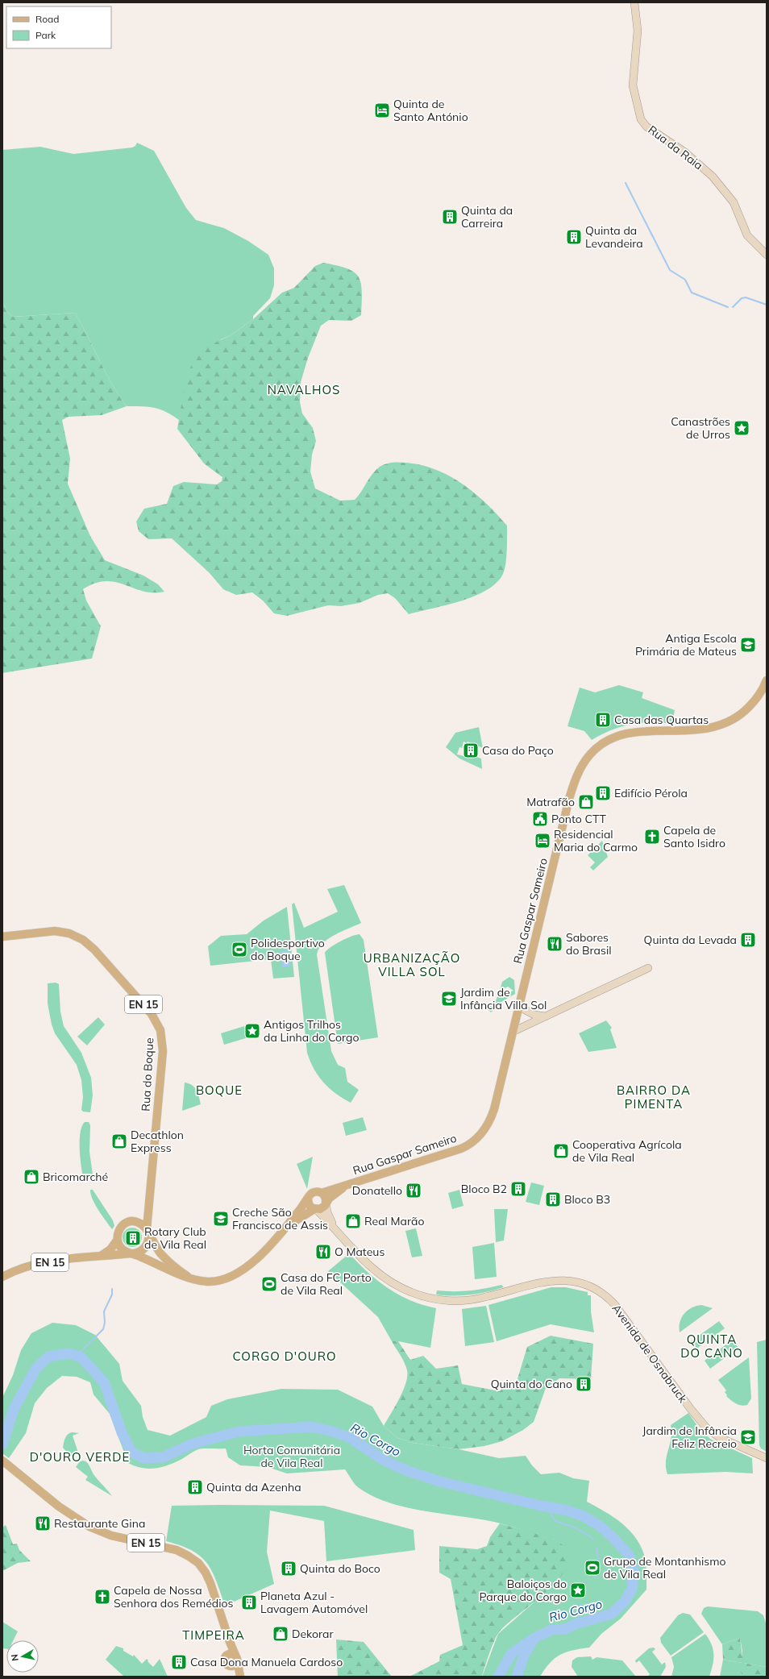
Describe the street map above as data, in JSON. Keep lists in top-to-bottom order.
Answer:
{
  "streets": {
    "main road": [
      "Rua da Raia",
      "Rua Gaspar Sameiro",
      "EN 15",
      "Rua do Boque",
      "Avenida de Osnabruck"
    ]
  },
  "crossings": [
    ["Rua Gaspar Sameiro", "Avenida de Osnabruck"],
    ["EN 15", "Rua do Boque"]
  ],
  "districts": [
    "NAVALHOS",
    "URBANIZAÇÃO VILLA SOL",
    "BOQUE",
    "BAIRRO DA PIMENTA",
    "QUINTA DO CANO",
    "CORGO D'OURO",
    "D'OURO VERDE",
    "TIMPEIRA"
  ],
  "water": ["Rio Corgo"],
  "parks": ["Horta Comunitária de Vila Real"],
  "places": {
    "hotel": ["Quinta de Santo António", "Residencial Maria do Carmo"],
    "building": [
      "Quinta da Carreira",
      "Quinta da Levandeira",
      "Casa das Quartas",
      "Casa do Paço",
      "Edifício Pérola",
      "Quinta da Levada",
      "Bloco B2",
      "Bloco B3",
      "Rotary Club de Vila Real",
      "Quinta do Cano",
      "Quinta da Azenha",
      "Quinta do Boco",
      "Planeta Azul - Lavagem Automóvel",
      "Casa Dona Manuela Cardoso"
    ],
    "place": ["Canastrões de Urros", "Antigos Trilhos da Linha do Corgo", "Baloiços do Parque do Corgo"],
    "school or university": [
      "Antiga Escola Primária de Mateus",
      "Jardim de Infância Villa Sol",
      "Creche São Francisco de Assis",
      "Jardim de Infância Feliz Recreio"
    ],
    "shop": [
      "Matrafão",
      "Decathlon Express",
      "Cooperativa Agrícola de Vila Real",
      "Bricomarché",
      "Real Marão",
      "Dekorar"
    ],
    "public building": ["Ponto CTT"],
    "church": ["Capela de Santo Isidro", "Capela de Nossa Senhora dos Remédios"],
    "restaurant": [
      "Sabores do Brasil",
      "Donatello",
      "O Mateus",
      "Restaurante Gina"
    ],
    "sports": ["Polidesportivo do Boque", "Casa do FC Porto de Vila Real", "Grupo de Montanhismo de Vila Real"]
  },
  "legend": ["Road", "Park"],
  "north": "left"
}
